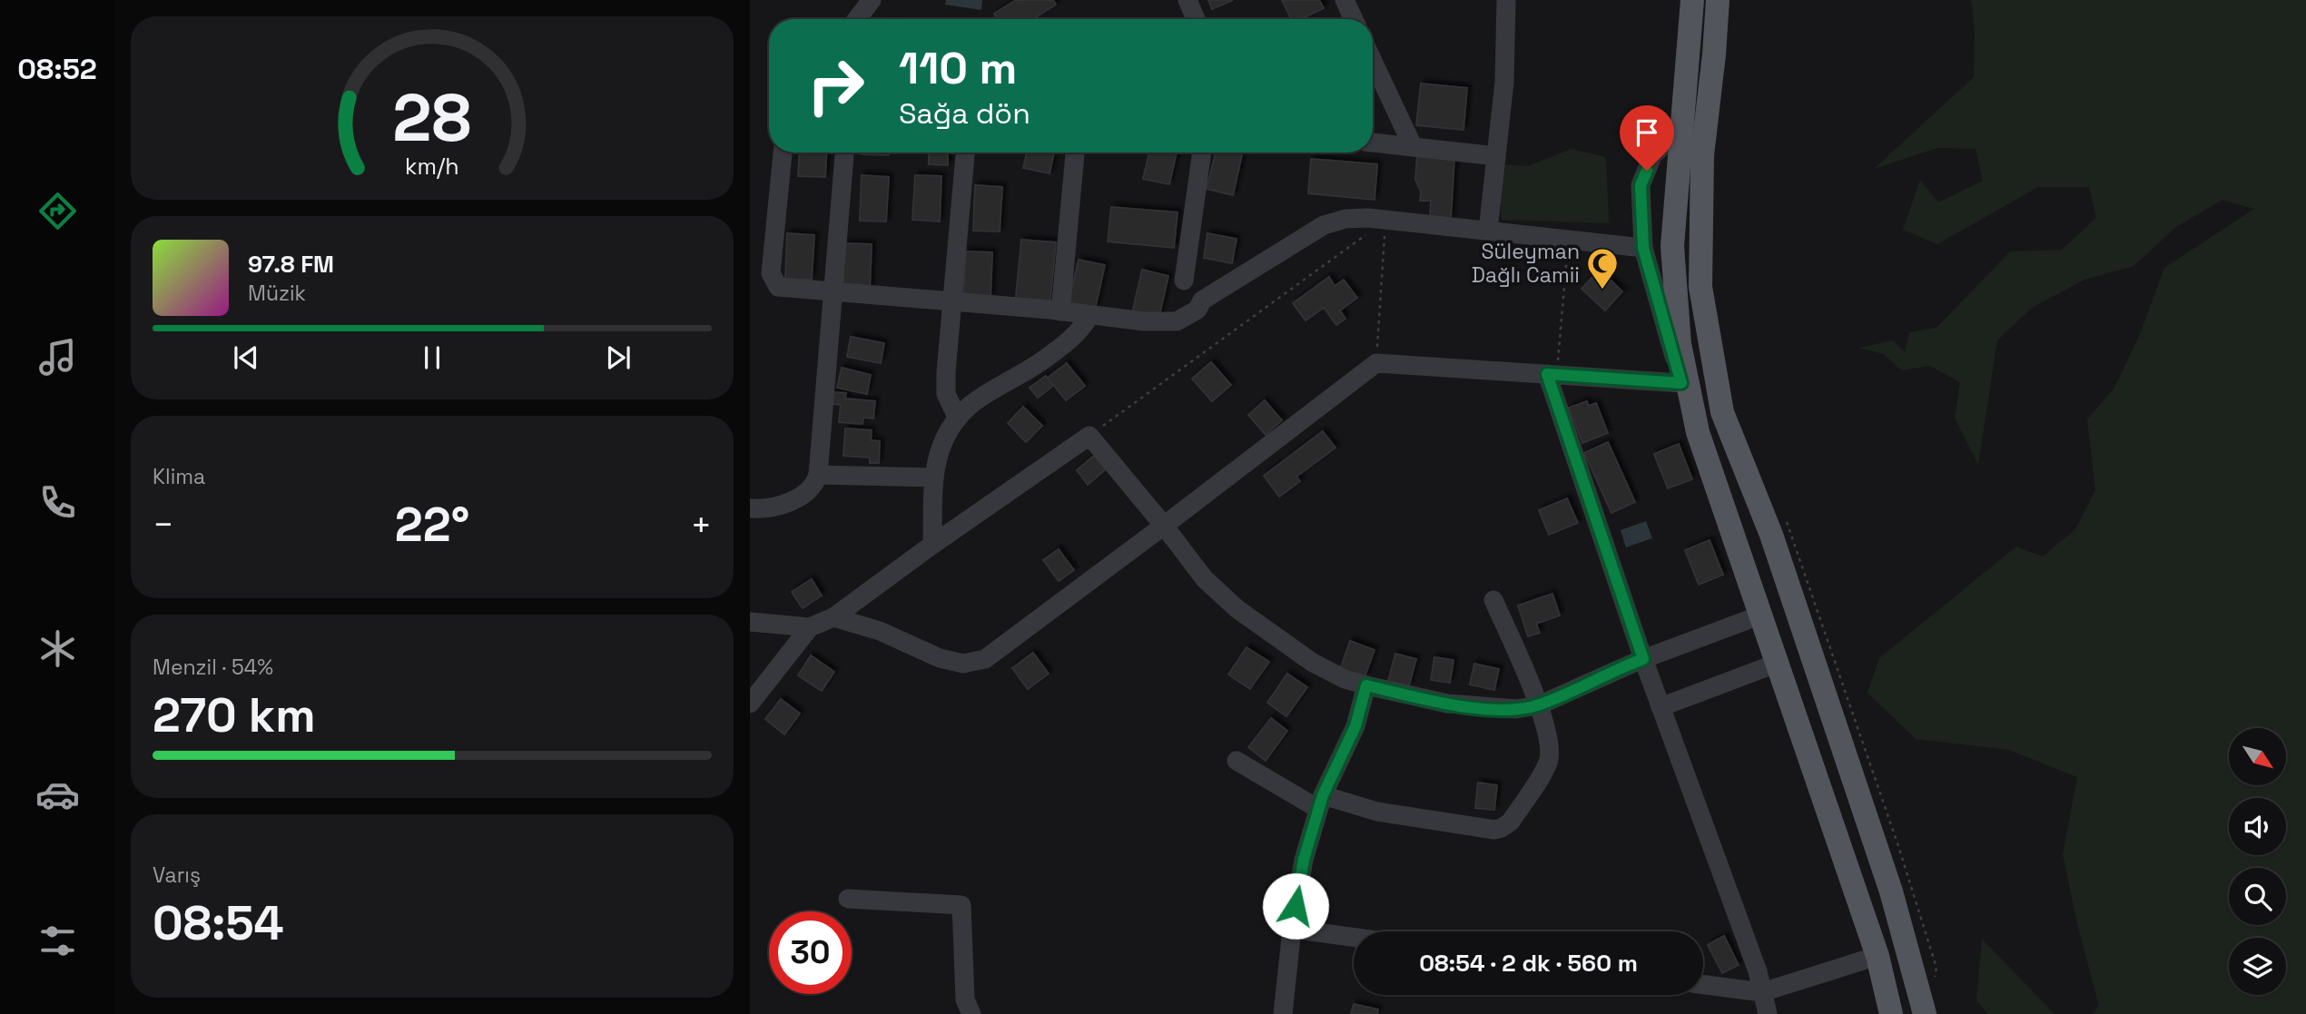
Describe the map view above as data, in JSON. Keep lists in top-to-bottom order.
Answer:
{
  "places": {
    "mosque": ["Süleyman Dağlı Camii"]
  },
  "north": "bottom right",
  "page": {
    "tabs": "08:52",
    "turn": ["110 m", "Sağa dön"],
    "song": ["97.8 FM", "Müzik"],
    "tile": [
      "Klima",
      ["Menzil · 54%", "270 km"],
      ["Varış", "08:54"]
    ],
    "heat": ["−", "22°", "+"],
    "limit": "30",
    "trip": "08:54 · 2 dk · 560 m",
    "gauge": ["28", "km/h"]
  }
}
